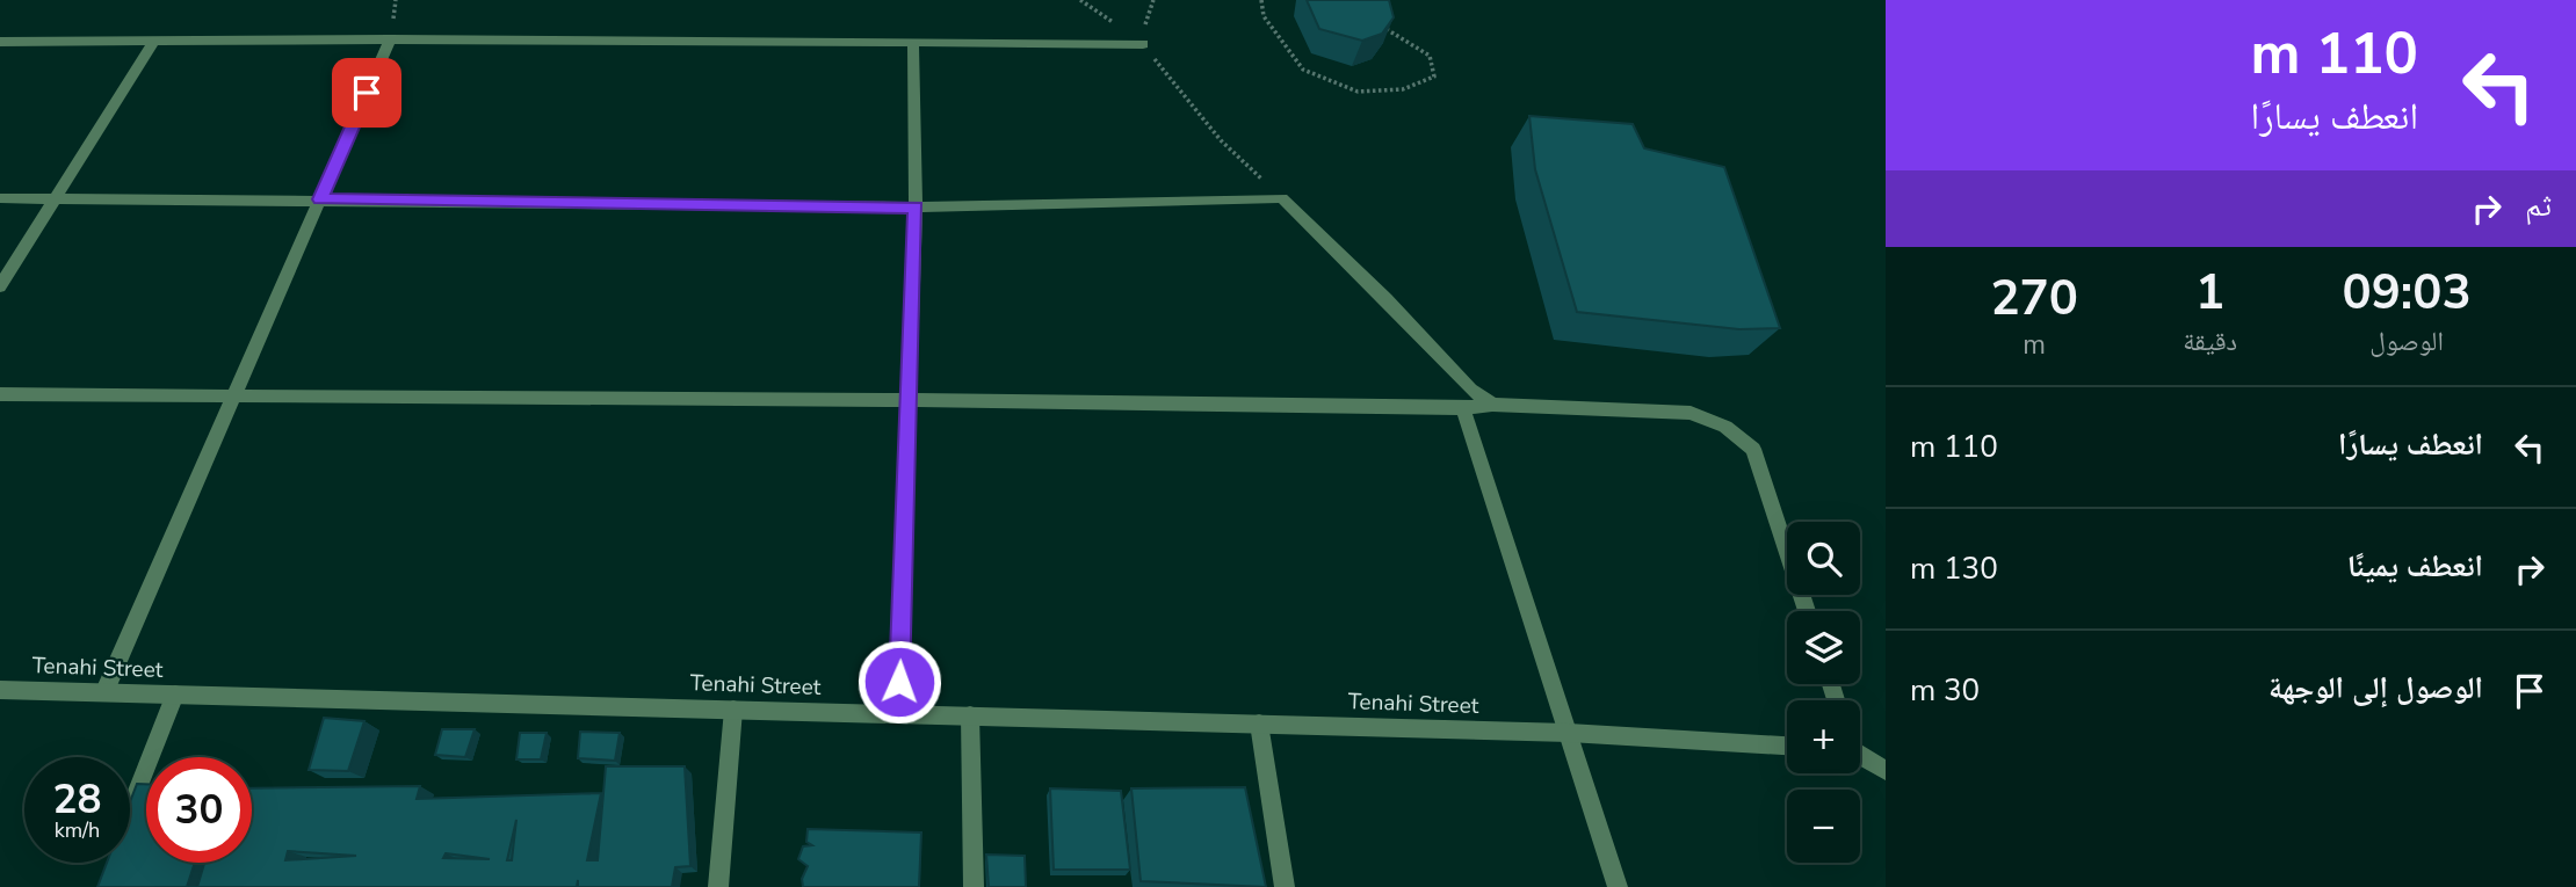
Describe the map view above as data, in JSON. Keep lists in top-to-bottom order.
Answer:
{
  "streets": {
    "street": ["Tenahi Street"]
  },
  "page": {
    "turn": ["110 m", "انعطف يسارًا"],
    "then": "ثم",
    "eta": [
      "09:03",
      "الوصول",
      "1",
      "دقيقة",
      "270",
      "m"
    ],
    "list": [
      {
        "name": "انعطف يسارًا",
        "value": "110 m"
      },
      {
        "name": "انعطف يمينًا",
        "value": "130 m"
      },
      {
        "name": "الوصول إلى الوجهة",
        "value": "30 m"
      }
    ],
    "map_buttons": ["+", "−"],
    "speed": "28 km/h",
    "limit": "30"
  }
}
